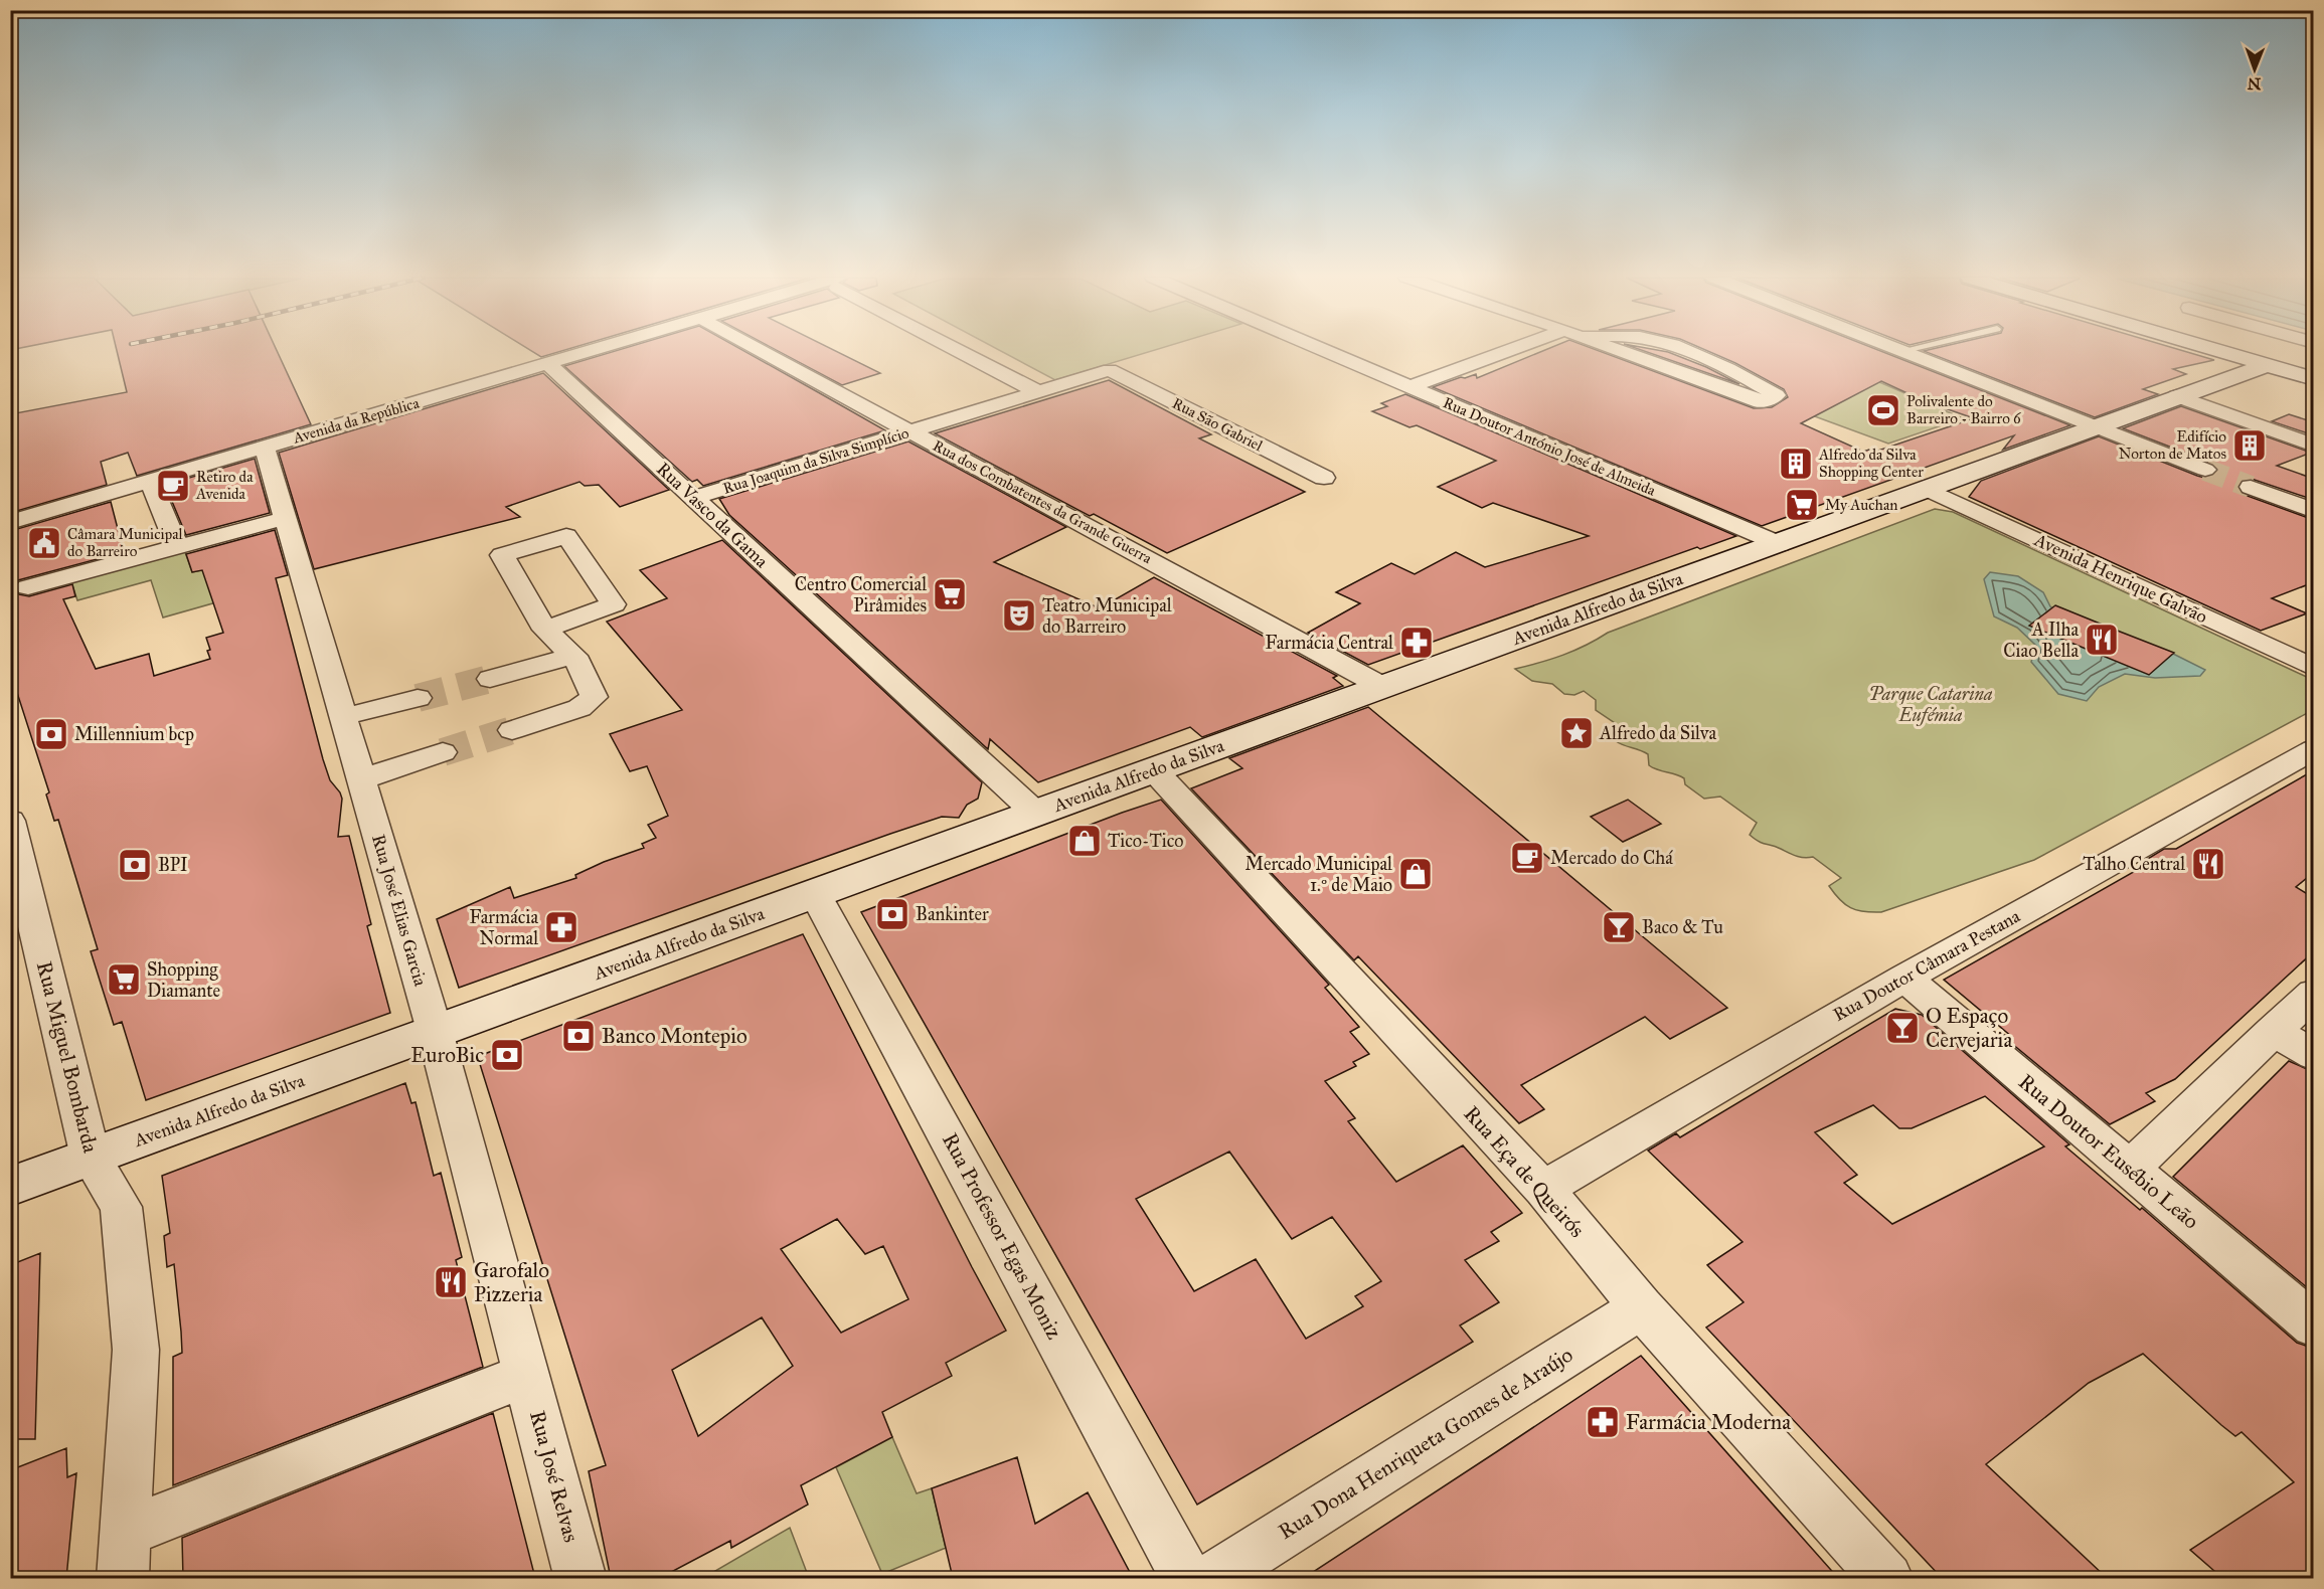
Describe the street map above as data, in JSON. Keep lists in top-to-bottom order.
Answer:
{
  "streets": {
    "street": [
      "Avenida da República",
      "Rua São Gabriel",
      "Rua Doutor António José de Almeida",
      "Rua Joaquim da Silva Simplício",
      "Rua dos Combatentes da Grande Guerra",
      "Rua Vasco da Gama",
      "Avenida Henrique Galvão",
      "Avenida Alfredo da Silva",
      "Rua José Elias Garcia",
      "Rua Doutor Câmara Pestana",
      "Rua Miguel Bombarda",
      "Rua Doutor Eusébio Leão",
      "Rua Eça de Queirós",
      "Rua Professor Egas Moniz",
      "Rua Dona Henriqueta Gomes de Araújo",
      "Rua José Relvas"
    ]
  },
  "crossings": [
    ["Avenida da República", "Rua Vasco da Gama"],
    ["Avenida da República", "Rua José Elias Garcia"],
    ["Rua São Gabriel", "Rua Joaquim da Silva Simplício"],
    ["Rua Doutor António José de Almeida", "Avenida Alfredo da Silva"],
    ["Rua Joaquim da Silva Simplício", "Rua dos Combatentes da Grande Guerra"],
    ["Rua Joaquim da Silva Simplício", "Rua Vasco da Gama"],
    ["Rua dos Combatentes da Grande Guerra", "Avenida Alfredo da Silva"],
    ["Rua Vasco da Gama", "Avenida Alfredo da Silva"],
    ["Avenida Henrique Galvão", "Avenida Alfredo da Silva"],
    ["Avenida Alfredo da Silva", "Rua José Elias Garcia"],
    ["Avenida Alfredo da Silva", "Rua Miguel Bombarda"],
    ["Avenida Alfredo da Silva", "Rua Eça de Queirós"],
    ["Avenida Alfredo da Silva", "Rua Professor Egas Moniz"],
    ["Rua José Elias Garcia", "Rua José Relvas"],
    ["Rua Doutor Câmara Pestana", "Rua Doutor Eusébio Leão"],
    ["Rua Doutor Câmara Pestana", "Rua Eça de Queirós"],
    ["Rua Eça de Queirós", "Rua Dona Henriqueta Gomes de Araújo"]
  ],
  "parks": ["Parque Catarina Eufémia"],
  "places": {
    "sports": ["Polivalente do Barreiro - Bairro 6"],
    "building": ["Edifício Norton de Matos", "Alfredo da Silva Shopping Center"],
    "cafe": ["Retiro da Avenida", "Mercado do Chá"],
    "supermarket": ["My Auchan", "Centro Comercial Pirâmides", "Shopping Diamante"],
    "public building": ["Câmara Municipal do Barreiro"],
    "theatre": ["Teatro Municipal do Barreiro"],
    "restaurant": ["A Ilha Ciao Bella", "Talho Central", "Garofalo Pizzeria"],
    "pharmacy": ["Farmácia Central", "Farmácia Normal", "Farmácia Moderna"],
    "place": ["Alfredo da Silva"],
    "bank": [
      "Millennium bcp",
      "BPI",
      "Bankinter",
      "Banco Montepio",
      "EuroBic"
    ],
    "shop": ["Tico-Tico", "Mercado Municipal 1.º de Maio"],
    "bar": ["Baco & Tu", "O Espaço Cervejaria"]
  },
  "north": "bottom"
}
